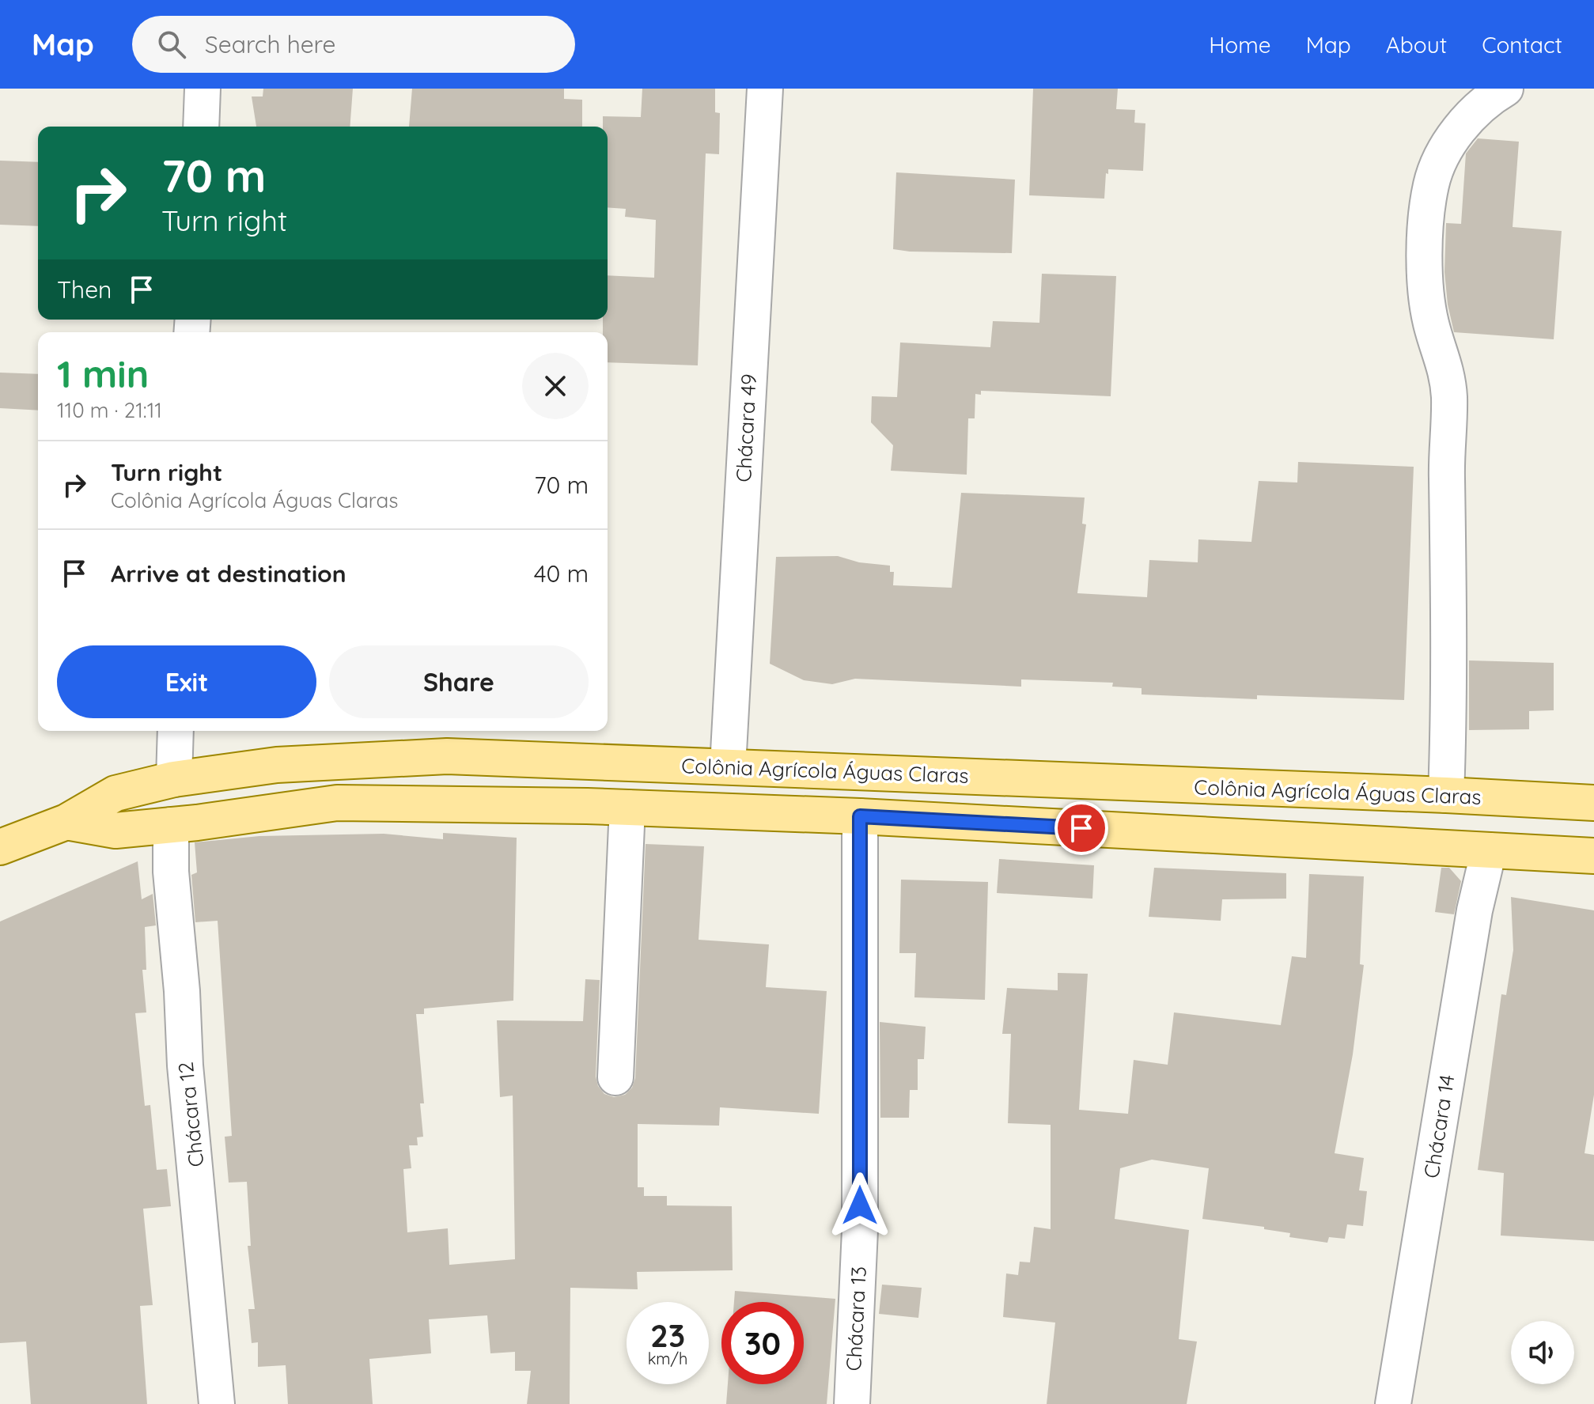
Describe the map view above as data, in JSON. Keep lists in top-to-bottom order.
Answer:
{
  "streets": {
    "main road": ["Colônia Agrícola Águas Claras"],
    "street": [
      "Chácara 49",
      "Chácara 12",
      "Chácara 14",
      "Chácara 13"
    ]
  },
  "crossings": [
    ["Chácara 49", "Colônia Agrícola Águas Claras"]
  ],
  "page": {
    "header": "Map",
    "search": "Search here",
    "nav": [
      "Home",
      "Map",
      "About",
      "Contact"
    ],
    "turn": ["70 m", "Turn right"],
    "then": "Then",
    "heading": ["1 min", "110 m · 21:11"],
    "list": [
      {
        "name": "Turn right",
        "note": "Colônia Agrícola Águas Claras",
        "value": "70 m"
      },
      {
        "name": "Arrive at destination",
        "value": "40 m"
      }
    ],
    "buttons": ["Exit", "Share"],
    "speed": "23 km/h",
    "limit": "30"
  }
}
